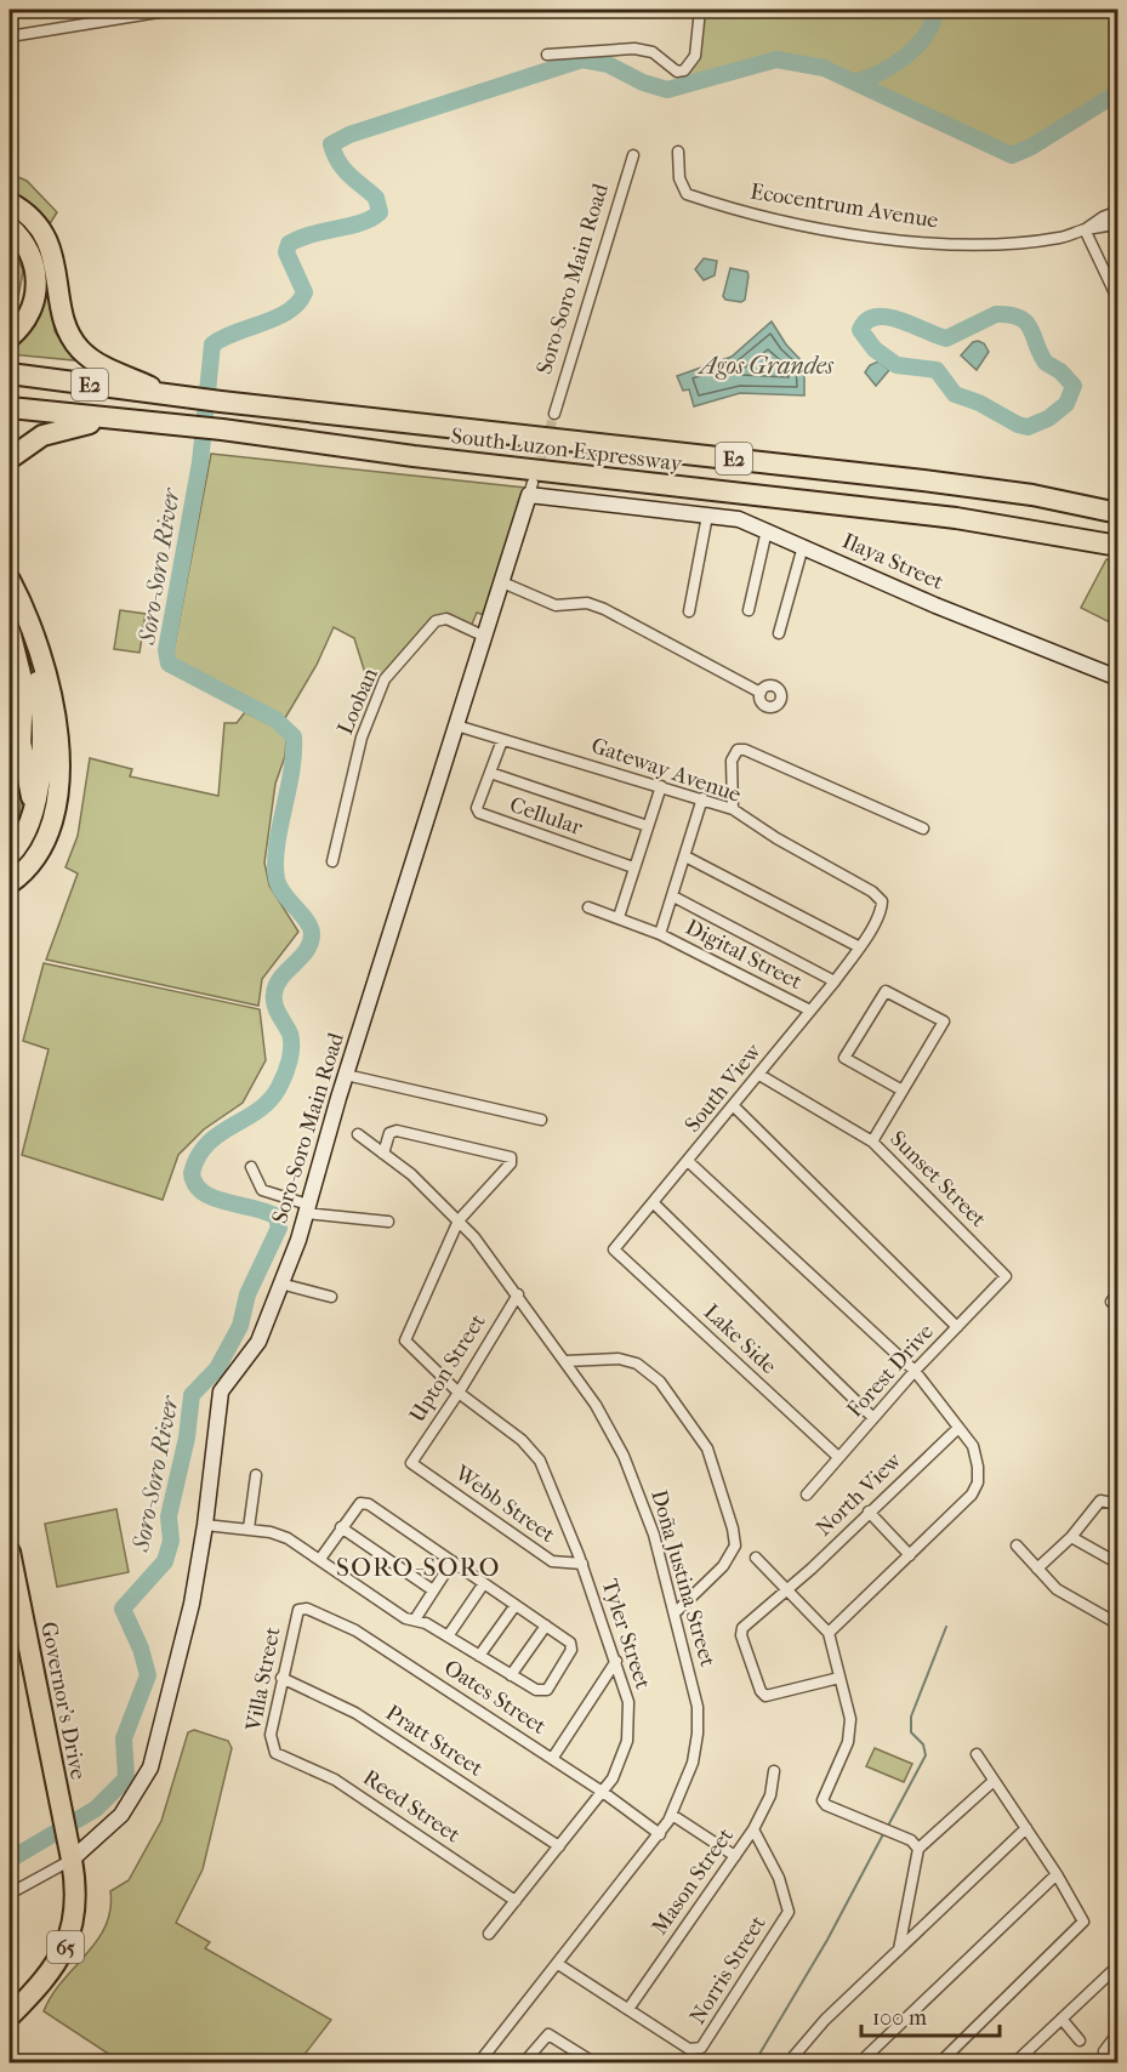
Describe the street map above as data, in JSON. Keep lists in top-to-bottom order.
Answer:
{
  "streets": {
    "highway": [
      "E2",
      "South Luzon Expressway",
      "Governor's Drive",
      "65"
    ],
    "street": [
      "Ecocentrum Avenue",
      "Soro-Soro Main Road",
      "Ilaya Street",
      "Looban",
      "Gateway Avenue",
      "Cellular",
      "Digital Street",
      "South View",
      "Sunset Street",
      "Lake Side",
      "Upton Street",
      "Forest Drive",
      "North View",
      "Webb Street",
      "Doña Justina Street",
      "Tyler Street",
      "Villa Street",
      "Oates Street",
      "Pratt Street",
      "Reed Street",
      "Mason Street",
      "Norris Street"
    ]
  },
  "crossings": [
    ["Soro-Soro Main Road", "Ilaya Street"],
    ["Soro-Soro Main Road", "Looban"],
    ["Soro-Soro Main Road", "Gateway Avenue"],
    ["Soro-Soro Main Road", "Governor's Drive"],
    ["Soro-Soro Main Road", "65"],
    ["Gateway Avenue", "Cellular"],
    ["Gateway Avenue", "South View"],
    ["Digital Street", "South View"],
    ["South View", "Sunset Street"],
    ["South View", "Lake Side"],
    ["Sunset Street", "Forest Drive"],
    ["Lake Side", "Forest Drive"],
    ["Upton Street", "Webb Street"],
    ["Upton Street", "Doña Justina Street"],
    ["Upton Street", "Tyler Street"],
    ["Webb Street", "Tyler Street"],
    ["Doña Justina Street", "Tyler Street"],
    ["Doña Justina Street", "Oates Street"],
    ["Tyler Street", "Oates Street"],
    ["Tyler Street", "Pratt Street"],
    ["Tyler Street", "Reed Street"],
    ["Villa Street", "Oates Street"],
    ["Villa Street", "Pratt Street"],
    ["Villa Street", "Reed Street"],
    ["Governor's Drive", "65"],
    ["Mason Street", "Norris Street"]
  ],
  "districts": ["SORO-SORO"],
  "water": ["Agos Grandes", "Soro-Soro River"],
  "scale_bar": "100 m"
}
